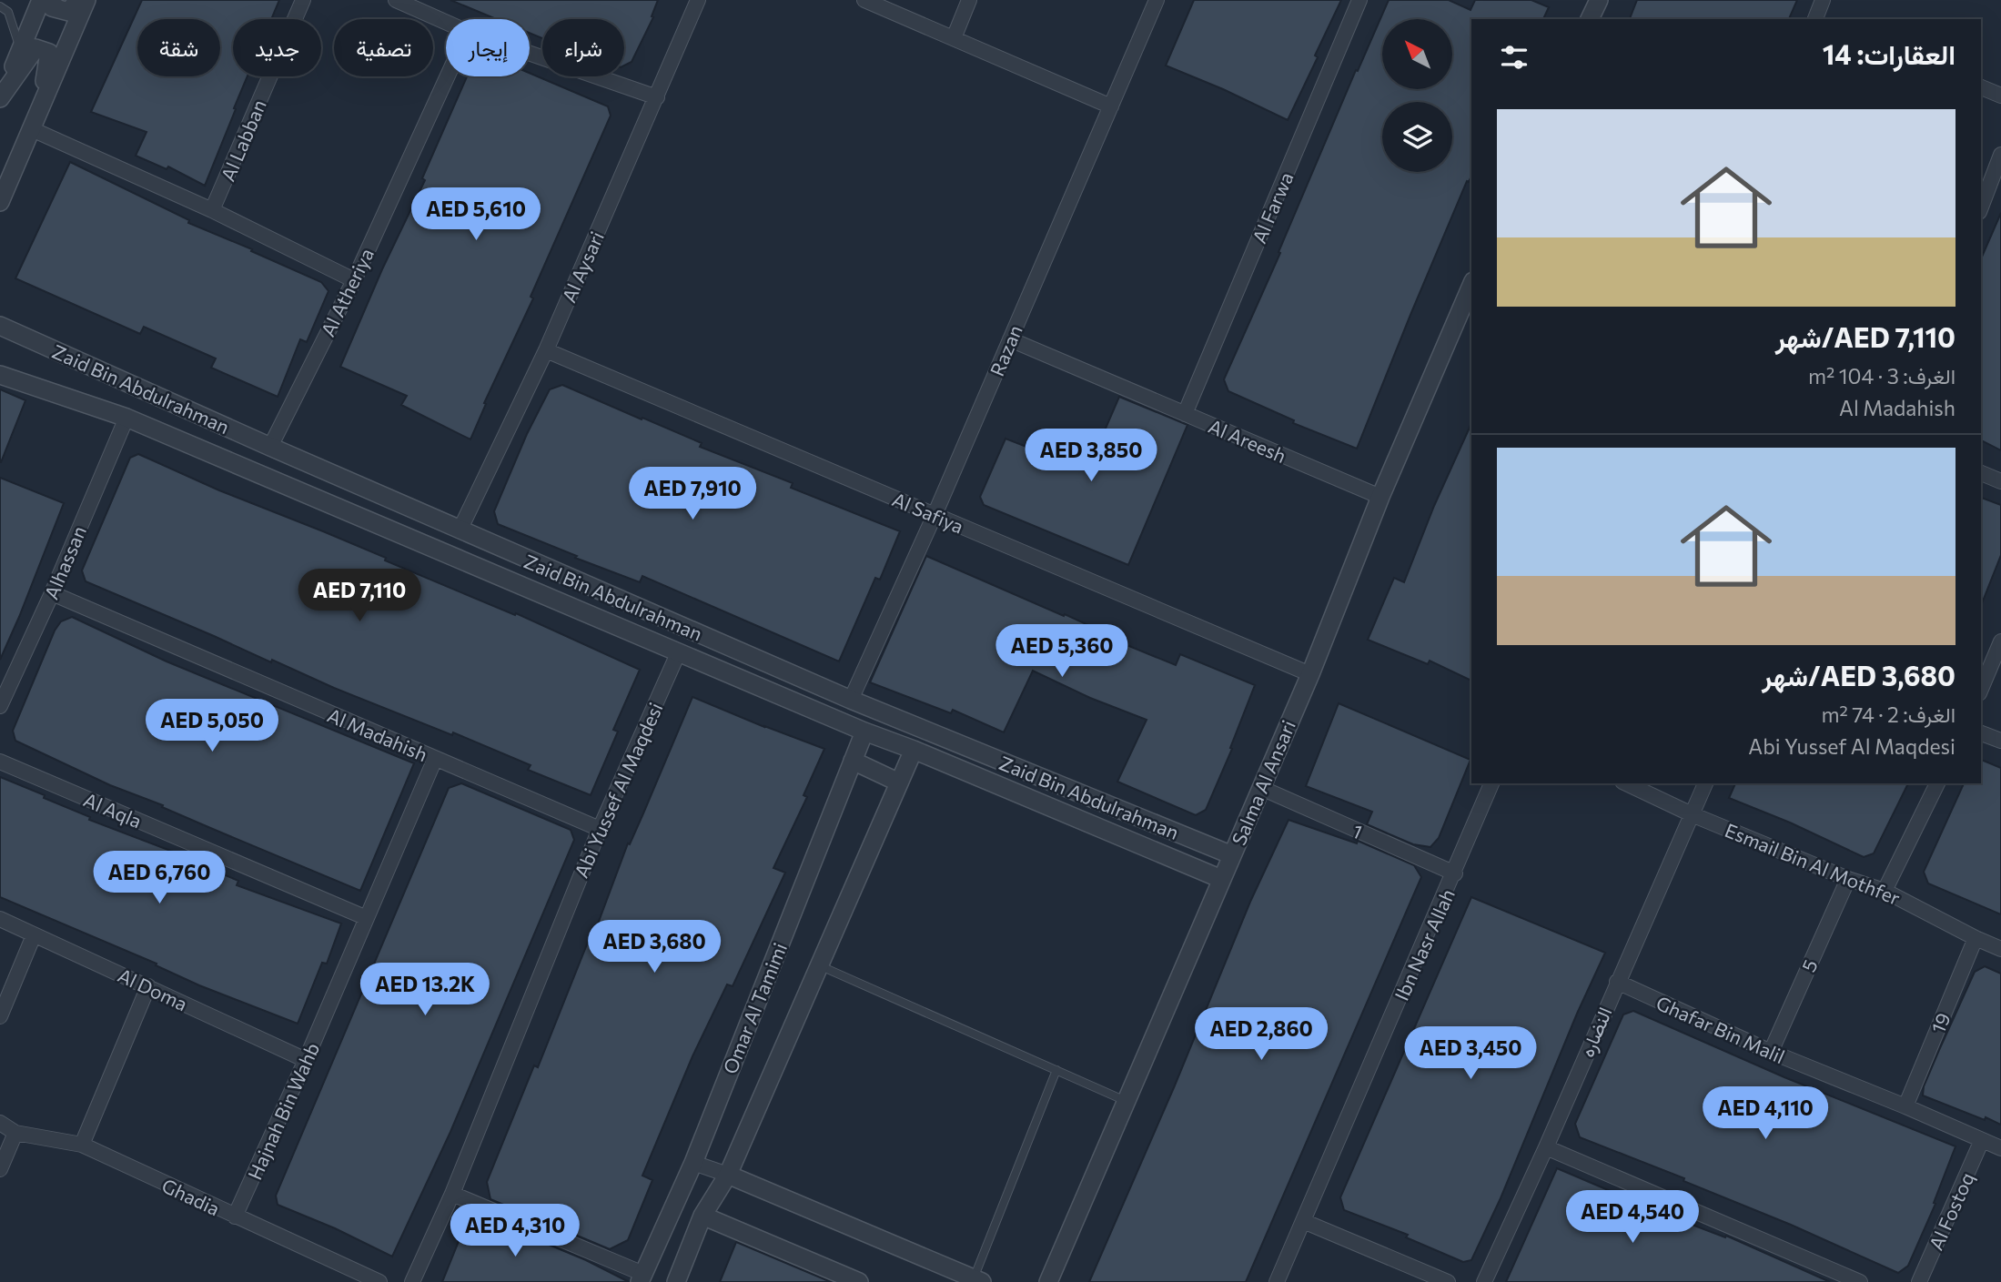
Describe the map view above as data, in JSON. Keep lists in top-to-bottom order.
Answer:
{
  "streets": {
    "street": [
      "Al Labban",
      "Al Farwa",
      "Al Aysari",
      "Al Atheriya",
      "Razan",
      "Zaid Bin Abdulrahman",
      "Al Areesh",
      "Al Safiya",
      "Alhassan",
      "Al Madahish",
      "Salma Al Ansari",
      "Abi Yussef Al Maqdesi",
      "Al Aqla",
      "1",
      "Esmail Bin Al Mothfer",
      "Ibn Nasr Allah",
      "5",
      "Al Doma",
      "Omar Al Tamimi",
      "19",
      "Ghafar Bin Malil",
      "النضاره",
      "Hajnah Bin Wahb",
      "Ghadia",
      "Al Fostoq"
    ]
  },
  "crossings": [
    ["Al Farwa", "Al Areesh"],
    ["Al Aysari", "Zaid Bin Abdulrahman"],
    ["Al Aysari", "Al Safiya"],
    ["Al Atheriya", "Zaid Bin Abdulrahman"],
    ["Razan", "Zaid Bin Abdulrahman"],
    ["Razan", "Al Areesh"],
    ["Razan", "Al Safiya"],
    ["Zaid Bin Abdulrahman", "Alhassan"],
    ["Zaid Bin Abdulrahman", "Salma Al Ansari"],
    ["Zaid Bin Abdulrahman", "Abi Yussef Al Maqdesi"],
    ["Zaid Bin Abdulrahman", "Omar Al Tamimi"],
    ["Al Areesh", "Salma Al Ansari"],
    ["Al Safiya", "Salma Al Ansari"],
    ["Alhassan", "Al Madahish"],
    ["Al Madahish", "Abi Yussef Al Maqdesi"],
    ["Al Madahish", "Hajnah Bin Wahb"],
    ["Salma Al Ansari", "1"],
    ["Al Aqla", "Hajnah Bin Wahb"],
    ["1", "Ibn Nasr Allah"],
    ["Esmail Bin Al Mothfer", "5"],
    ["Esmail Bin Al Mothfer", "19"],
    ["Esmail Bin Al Mothfer", "النضاره"],
    ["5", "Ghafar Bin Malil"],
    ["Al Doma", "Hajnah Bin Wahb"],
    ["19", "Ghafar Bin Malil"],
    ["Ghafar Bin Malil", "النضاره"],
    ["Ghafar Bin Malil", "Al Fostoq"],
    ["Hajnah Bin Wahb", "Ghadia"]
  ],
  "north": "top left",
  "page": {
    "chip": [
      "شراء",
      "إيجار",
      "تصفية",
      "جديد",
      "شقة"
    ],
    "heading": "العقارات: 14",
    "list": [
      {
        "name": "AED 7,110/شهر",
        "note": "الغرف: 3 · 104 m² · Al Madahish"
      },
      {
        "name": "AED 3,680/شهر",
        "note": "الغرف: 2 · 74 m² · Abi Yussef Al Maqdesi"
      }
    ],
    "price": [
      "AED 5,610",
      "AED 3,850",
      "AED 7,910",
      "AED 7,110",
      "AED 5,360",
      "AED 5,050",
      "AED 6,760",
      "AED 3,680",
      "AED 13.2K",
      "AED 2,860",
      "AED 3,450",
      "AED 4,110",
      "AED 4,540",
      "AED 4,310"
    ]
  }
}
